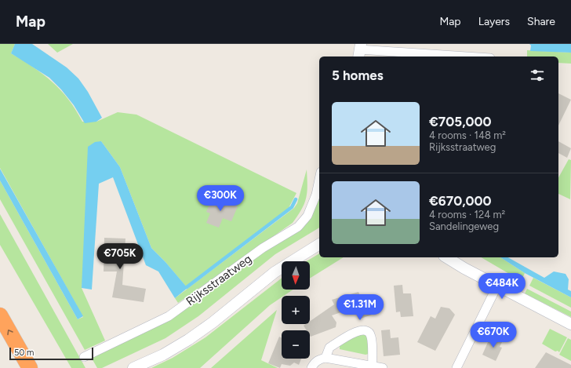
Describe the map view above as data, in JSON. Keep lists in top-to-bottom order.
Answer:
{
  "streets": {
    "street": ["Rijksstraatweg"]
  },
  "scale_bar": "50 m",
  "north": "bottom",
  "page": {
    "header": "Map",
    "nav": ["Map", "Layers", "Share"],
    "heading": "5 homes",
    "list": [
      {
        "name": "€705,000",
        "note": "4 rooms · 148 m² · Rijksstraatweg"
      },
      {
        "name": "€670,000",
        "note": "4 rooms · 124 m² · Sandelingeweg"
      }
    ],
    "price": [
      "€300K",
      "€705K",
      "€484K",
      "€1.31M",
      "€670K"
    ],
    "map_buttons": ["+", "−"],
    "scale": "50 m"
  }
}
